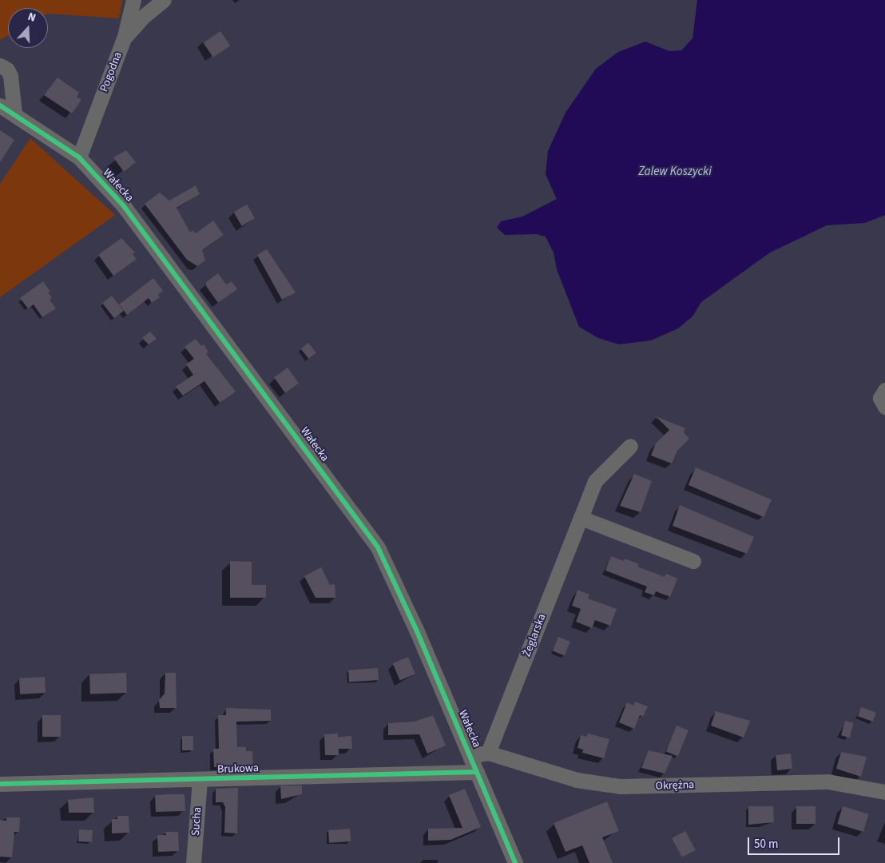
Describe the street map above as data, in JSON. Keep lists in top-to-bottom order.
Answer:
{
  "streets": {
    "street": [
      "Pogodna",
      "Wałecka",
      "Żeglarska",
      "Brukowa",
      "Okrężna",
      "Sucha"
    ]
  },
  "crossings": [
    ["Pogodna", "Wałecka"],
    ["Wałecka", "Brukowa"],
    ["Wałecka", "Okrężna"],
    ["Żeglarska", "Okrężna"],
    ["Brukowa", "Sucha"]
  ],
  "water": ["Zalew Koszycki"],
  "scale_bar": "50 m",
  "north": "top"
}
